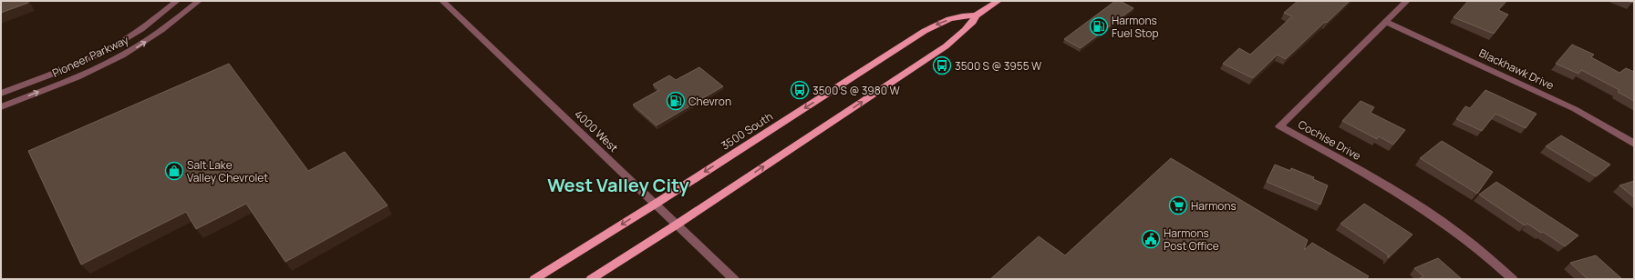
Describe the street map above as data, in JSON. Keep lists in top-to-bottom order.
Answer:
{
  "streets": {
    "main road": ["3500 South"],
    "street": [
      "Pioneer Parkway",
      "Blackhawk Drive",
      "4000 West",
      "Cochise Drive"
    ]
  },
  "crossings": [
    ["Blackhawk Drive", "Cochise Drive"],
    ["4000 West", "3500 South"]
  ],
  "districts": ["West Valley City"],
  "places": {
    "fuel station": ["Harmons Fuel Stop", "Chevron"],
    "bus stop": ["3500 S @ 3955 W", "3500 S @ 3980 W"],
    "shop": ["Salt Lake Valley Chevrolet"],
    "supermarket": ["Harmons"],
    "public building": ["Harmons Post Office"]
  }
}
